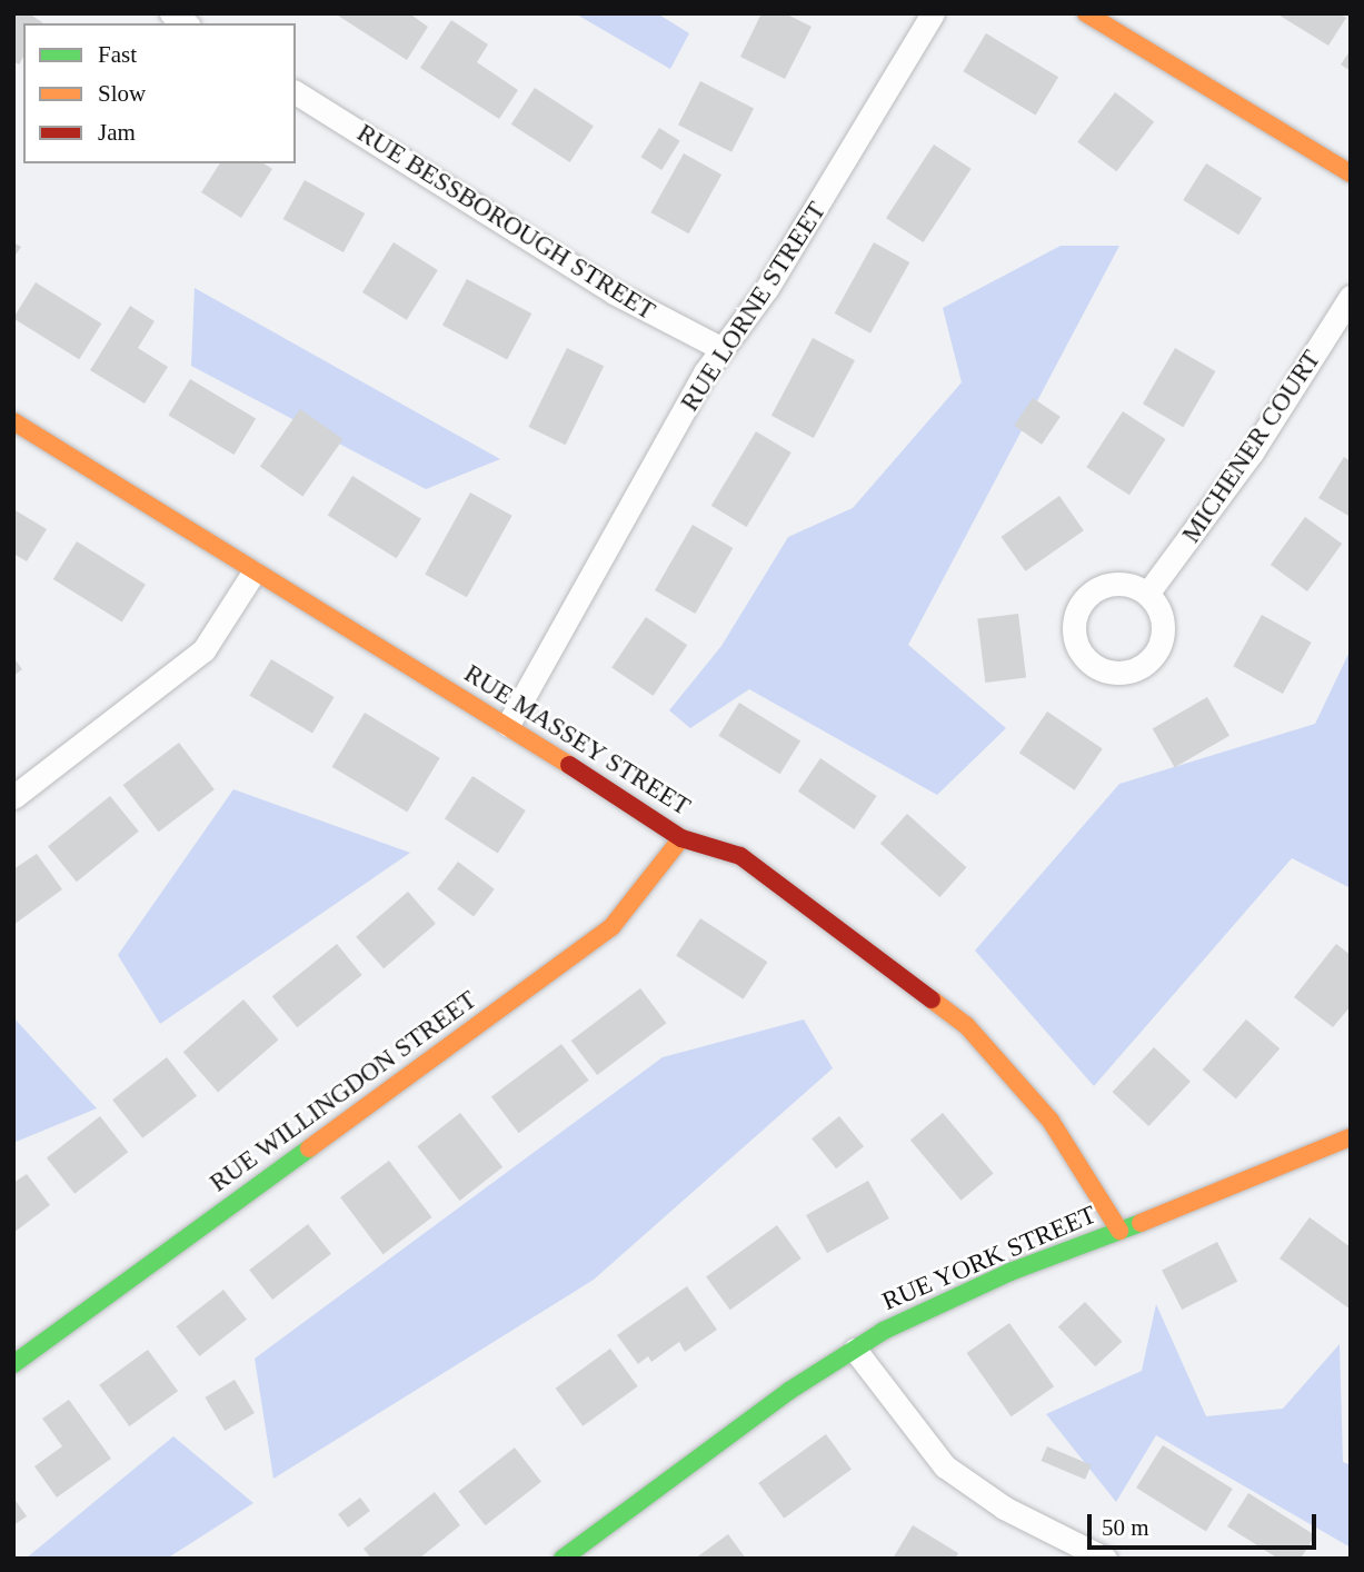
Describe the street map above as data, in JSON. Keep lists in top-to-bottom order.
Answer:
{
  "streets": {
    "street": [
      "RUE BESSBOROUGH STREET",
      "RUE LORNE STREET",
      "MICHENER COURT",
      "RUE MASSEY STREET",
      "RUE WILLINGDON STREET",
      "RUE YORK STREET"
    ]
  },
  "crossings": [
    ["RUE BESSBOROUGH STREET", "RUE LORNE STREET"],
    ["RUE LORNE STREET", "RUE MASSEY STREET"],
    ["RUE MASSEY STREET", "RUE WILLINGDON STREET"],
    ["RUE MASSEY STREET", "RUE YORK STREET"]
  ],
  "legend": ["Fast", "Slow", "Jam"],
  "scale_bar": "50 m"
}
